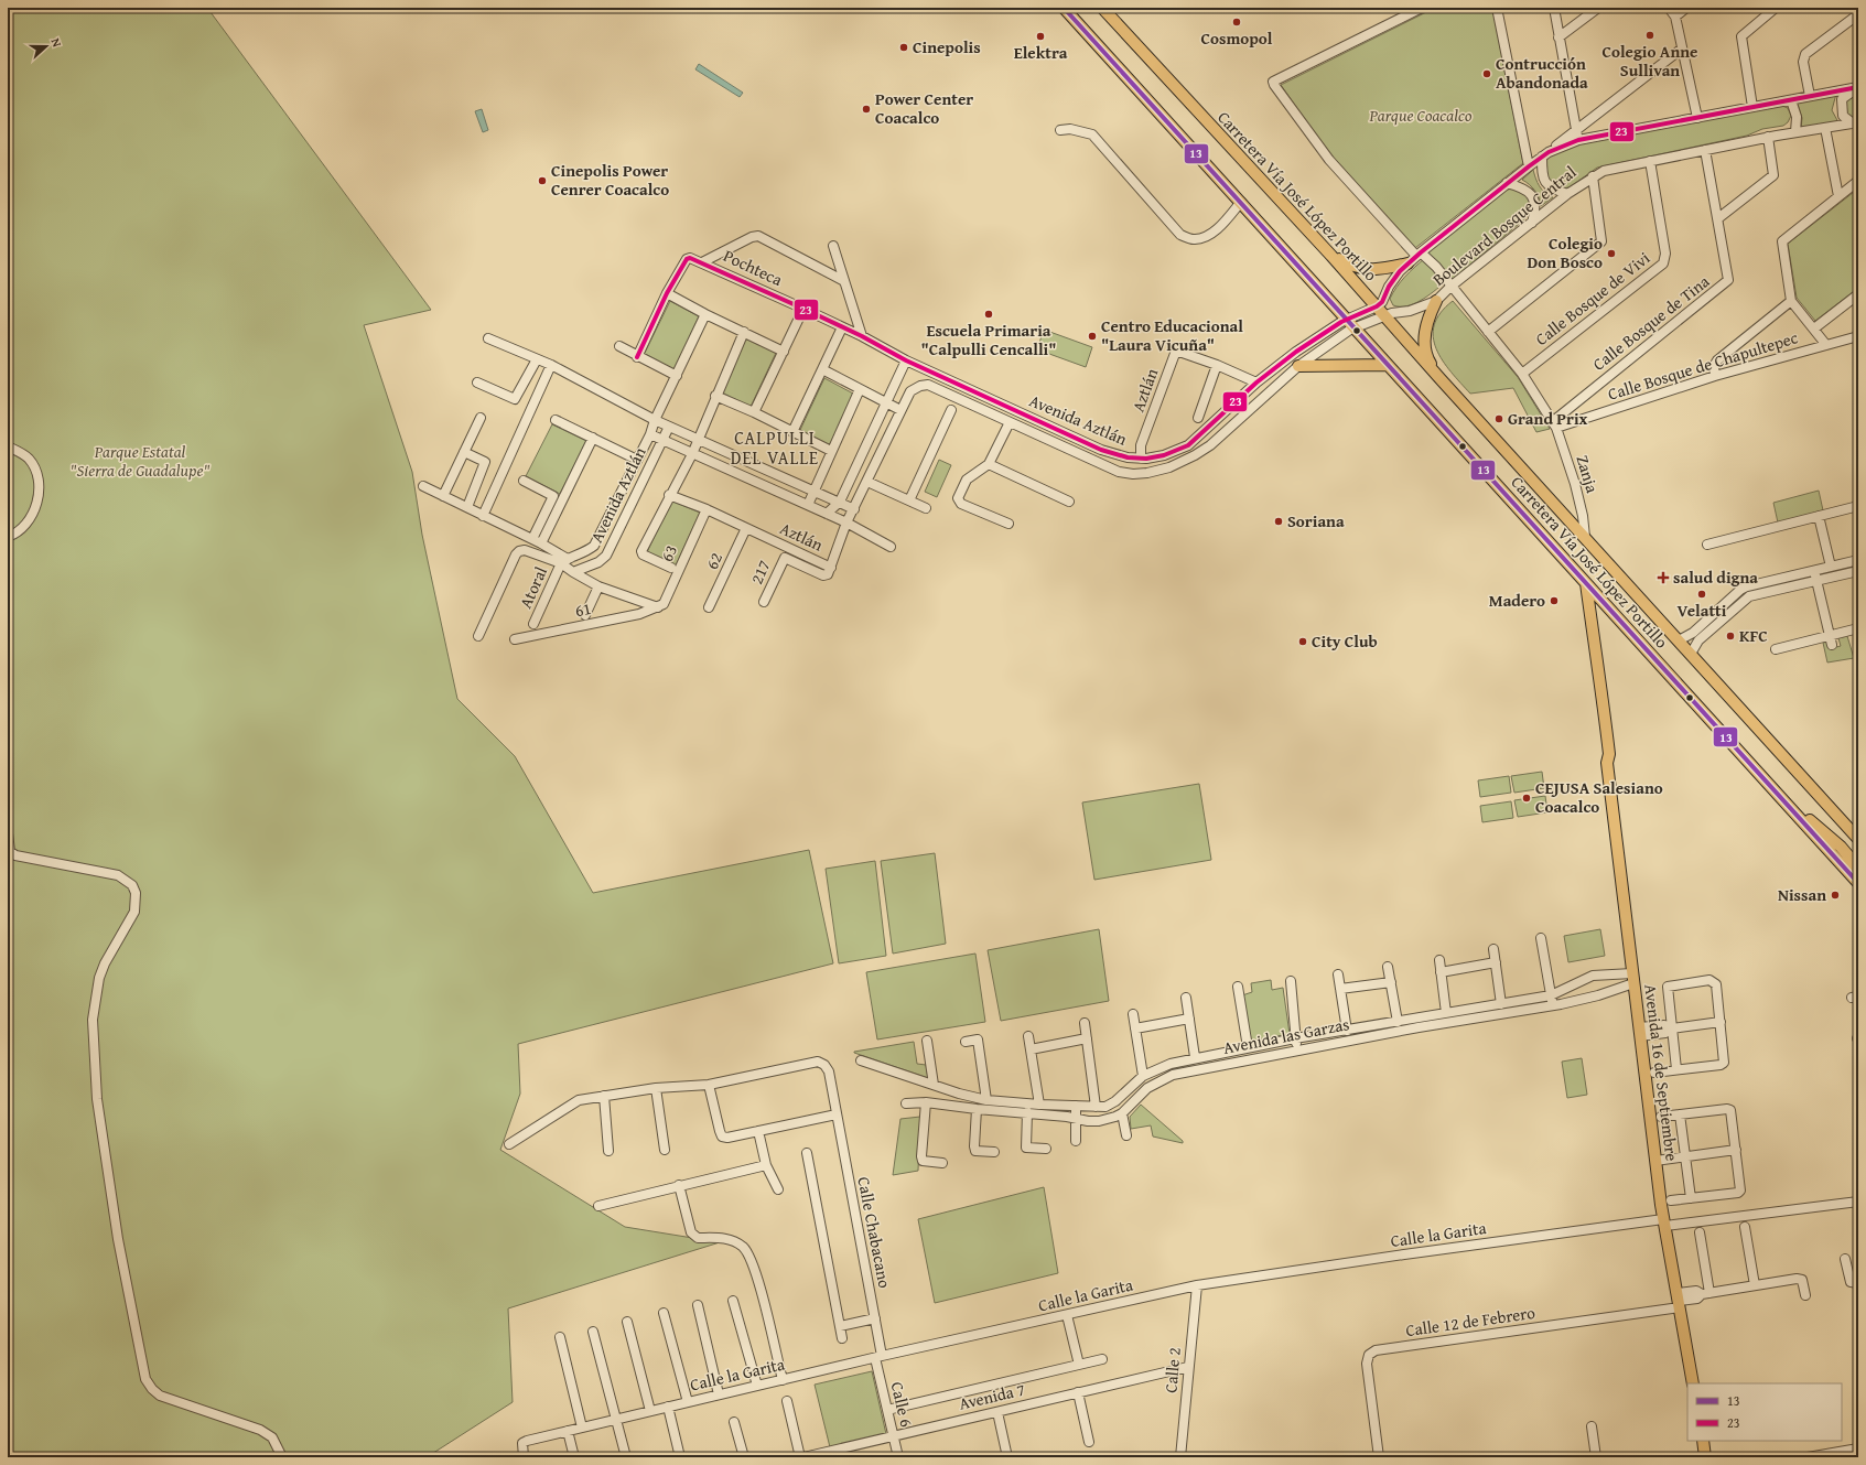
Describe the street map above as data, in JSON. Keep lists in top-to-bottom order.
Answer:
{
  "streets": {
    "main road": ["Carretera Vía José López Portillo", "Avenida 16 de Septiembre"],
    "street": [
      "Boulevard Bosque Central",
      "Pochteca",
      "Calle Bosque de Vivi",
      "Calle Bosque de Tina",
      "Calle Bosque de Chapultepec",
      "Aztlán",
      "Avenida Aztlán",
      "Zanja",
      "63",
      "62",
      "217",
      "Atoral",
      "61",
      "Avenida las Garzas",
      "Calle Chabacano",
      "Calle la Garita",
      "Calle 12 de Febrero",
      "Calle 2",
      "Avenida 7",
      "Calle 6"
    ]
  },
  "crossings": [
    ["Carretera Vía José López Portillo", "Boulevard Bosque Central"],
    ["Carretera Vía José López Portillo", "Avenida Aztlán"],
    ["Carretera Vía José López Portillo", "Zanja"],
    ["Carretera Vía José López Portillo", "Avenida 16 de Septiembre"],
    ["Boulevard Bosque Central", "Calle Bosque de Vivi"],
    ["Boulevard Bosque Central", "Calle Bosque de Tina"],
    ["Boulevard Bosque Central", "Avenida Aztlán"],
    ["Boulevard Bosque Central", "Zanja"],
    ["Pochteca", "Avenida Aztlán"],
    ["Calle Bosque de Vivi", "Zanja"],
    ["Calle Bosque de Tina", "Calle Bosque de Chapultepec"],
    ["Calle Bosque de Tina", "Zanja"],
    ["Calle Bosque de Chapultepec", "Zanja"],
    ["Aztlán", "Avenida Aztlán"],
    ["Aztlán", "63"],
    ["Aztlán", "62"],
    ["Aztlán", "217"],
    ["Avenida Aztlán", "Atoral"],
    ["63", "Atoral"],
    ["63", "61"],
    ["Atoral", "61"],
    ["Avenida las Garzas", "Avenida 16 de Septiembre"],
    ["Avenida 16 de Septiembre", "Calle la Garita"],
    ["Avenida 16 de Septiembre", "Calle 12 de Febrero"],
    ["Calle Chabacano", "Calle la Garita"],
    ["Calle Chabacano", "Calle 6"],
    ["Calle la Garita", "Calle 2"],
    ["Calle la Garita", "Calle 6"],
    ["Calle 2", "Avenida 7"],
    ["Avenida 7", "Calle 6"]
  ],
  "districts": ["CALPULLI DEL VALLE"],
  "parks": ["Parque Coacalco", "Parque Estatal \"Sierra de Guadalupe\""],
  "places": {
    "other": [
      "Cosmopol",
      "Colegio Anne Sullivan",
      "Elektra",
      "Cinepolis",
      "Contrucción Abandonada",
      "Power Center Coacalco",
      "Cinepolis Power Cenrer Coacalco",
      "Colegio Don Bosco",
      "Escuela Primaria \"Calpulli Cencalli\"",
      "Centro Educacional \"Laura Vicuña\"",
      "Grand Prix",
      "Soriana",
      "Velatti",
      "Madero",
      "KFC",
      "City Club",
      "CEJUSA Salesiano Coacalco",
      "Nissan"
    ],
    "health": ["salud digna"]
  },
  "lines": ["transit line 13", "transit line 23"],
  "legend": ["13", "23"],
  "north": "right"
}
